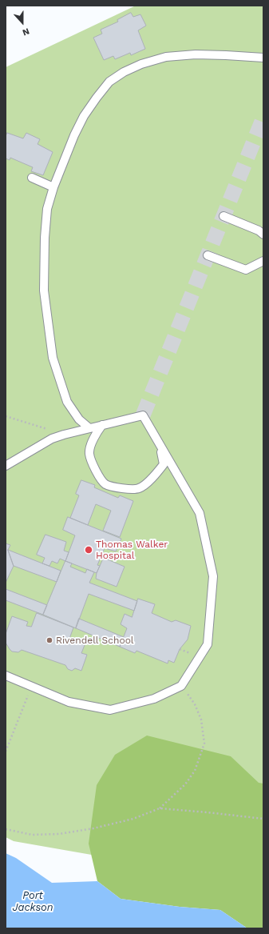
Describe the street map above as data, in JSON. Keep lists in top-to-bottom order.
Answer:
{
  "water": ["Port Jackson"],
  "places": ["Thomas Walker Hospital", "Rivendell School"],
  "north": "bottom"
}
